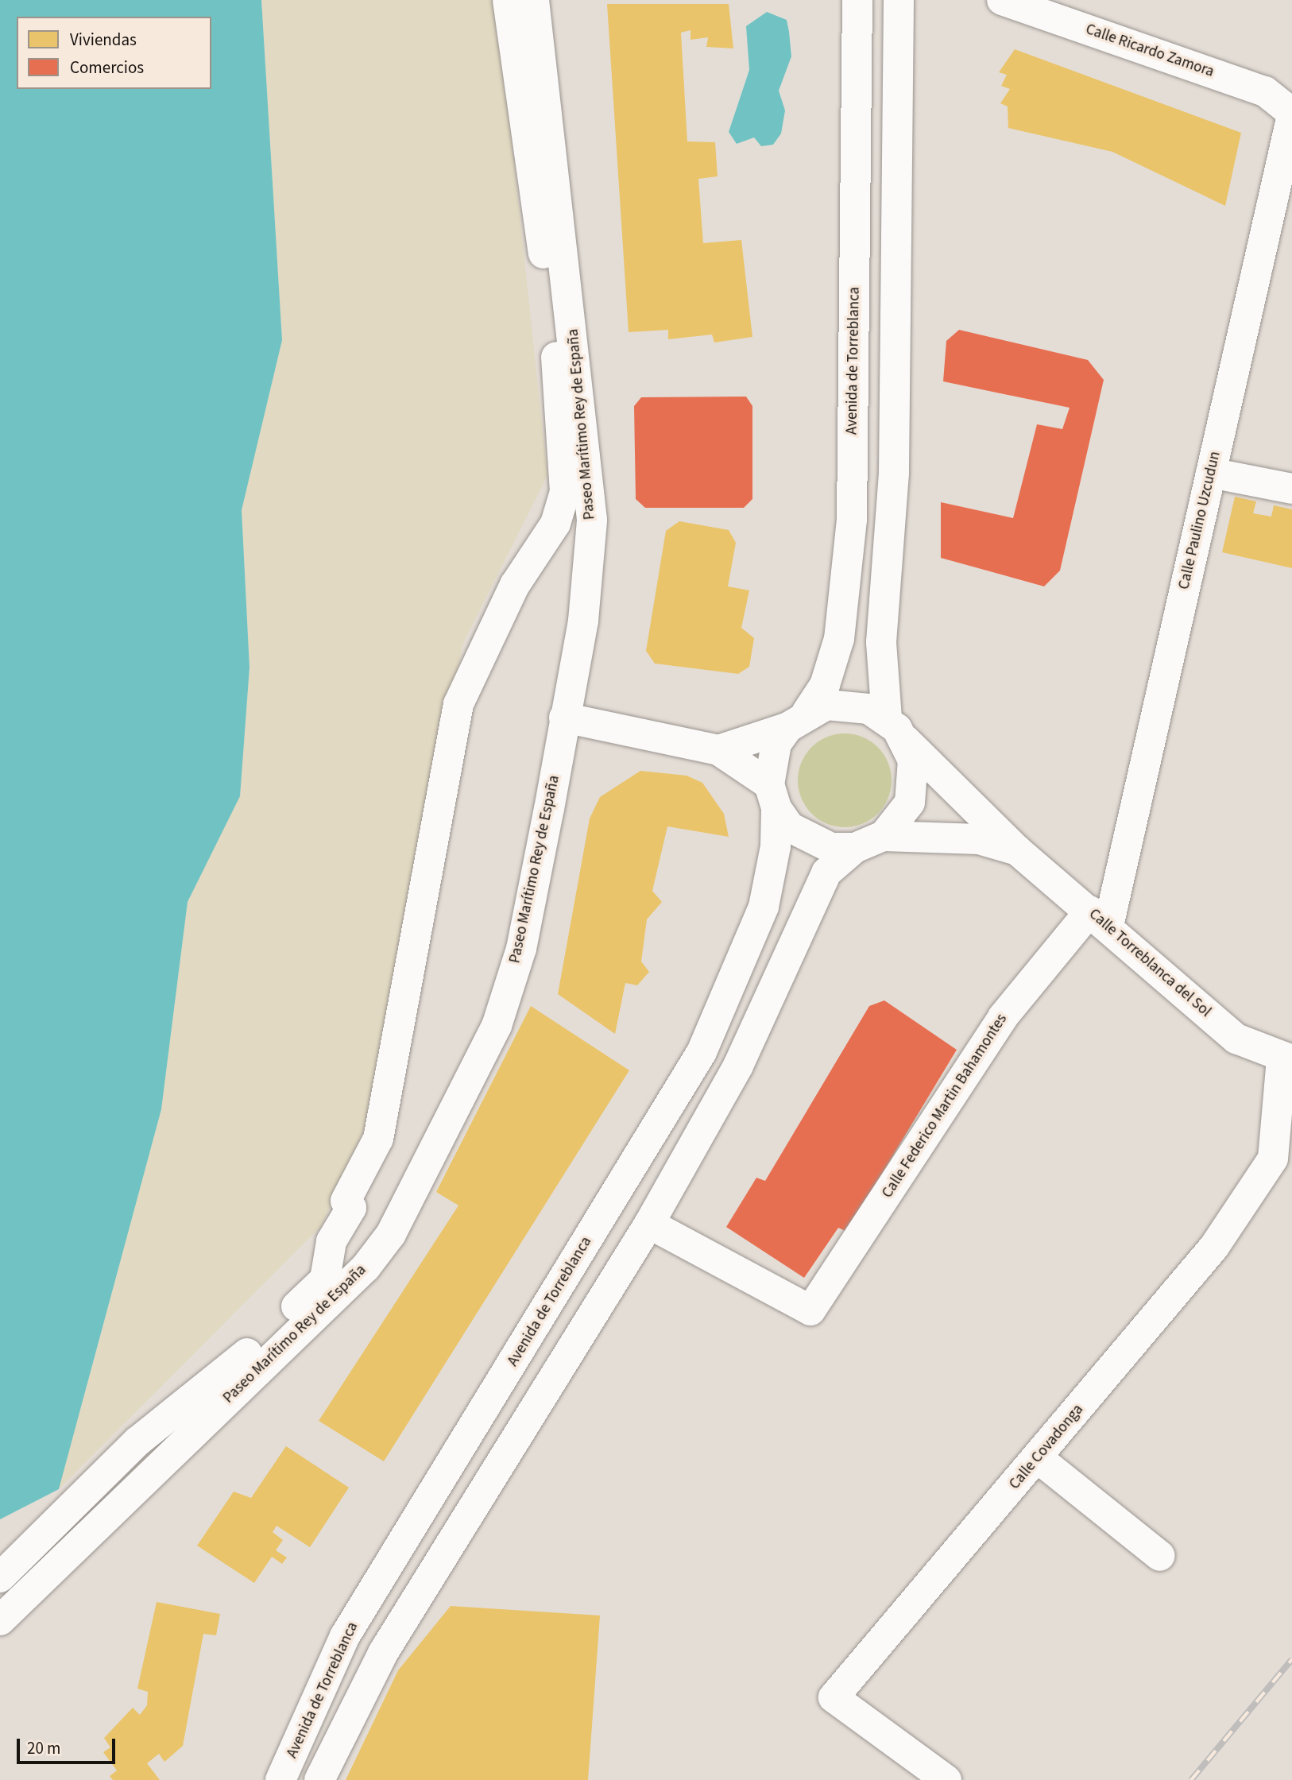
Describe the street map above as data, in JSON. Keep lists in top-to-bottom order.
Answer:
{
  "streets": {
    "street": [
      "Calle Ricardo Zamora",
      "Avenida de Torreblanca",
      "Paseo Marítimo Rey de España",
      "Calle Paulino Uzcudun",
      "Calle Torreblanca del Sol",
      "Calle Federico Martin Bahamontes",
      "Calle Covadonga"
    ]
  },
  "crossings": [
    ["Calle Ricardo Zamora", "Calle Paulino Uzcudun"],
    ["Avenida de Torreblanca", "Calle Torreblanca del Sol"],
    ["Calle Paulino Uzcudun", "Calle Torreblanca del Sol"],
    ["Calle Paulino Uzcudun", "Calle Federico Martin Bahamontes"],
    ["Calle Torreblanca del Sol", "Calle Federico Martin Bahamontes"],
    ["Calle Torreblanca del Sol", "Calle Covadonga"]
  ],
  "legend": ["Viviendas", "Comercios"],
  "scale_bar": "20 m"
}
